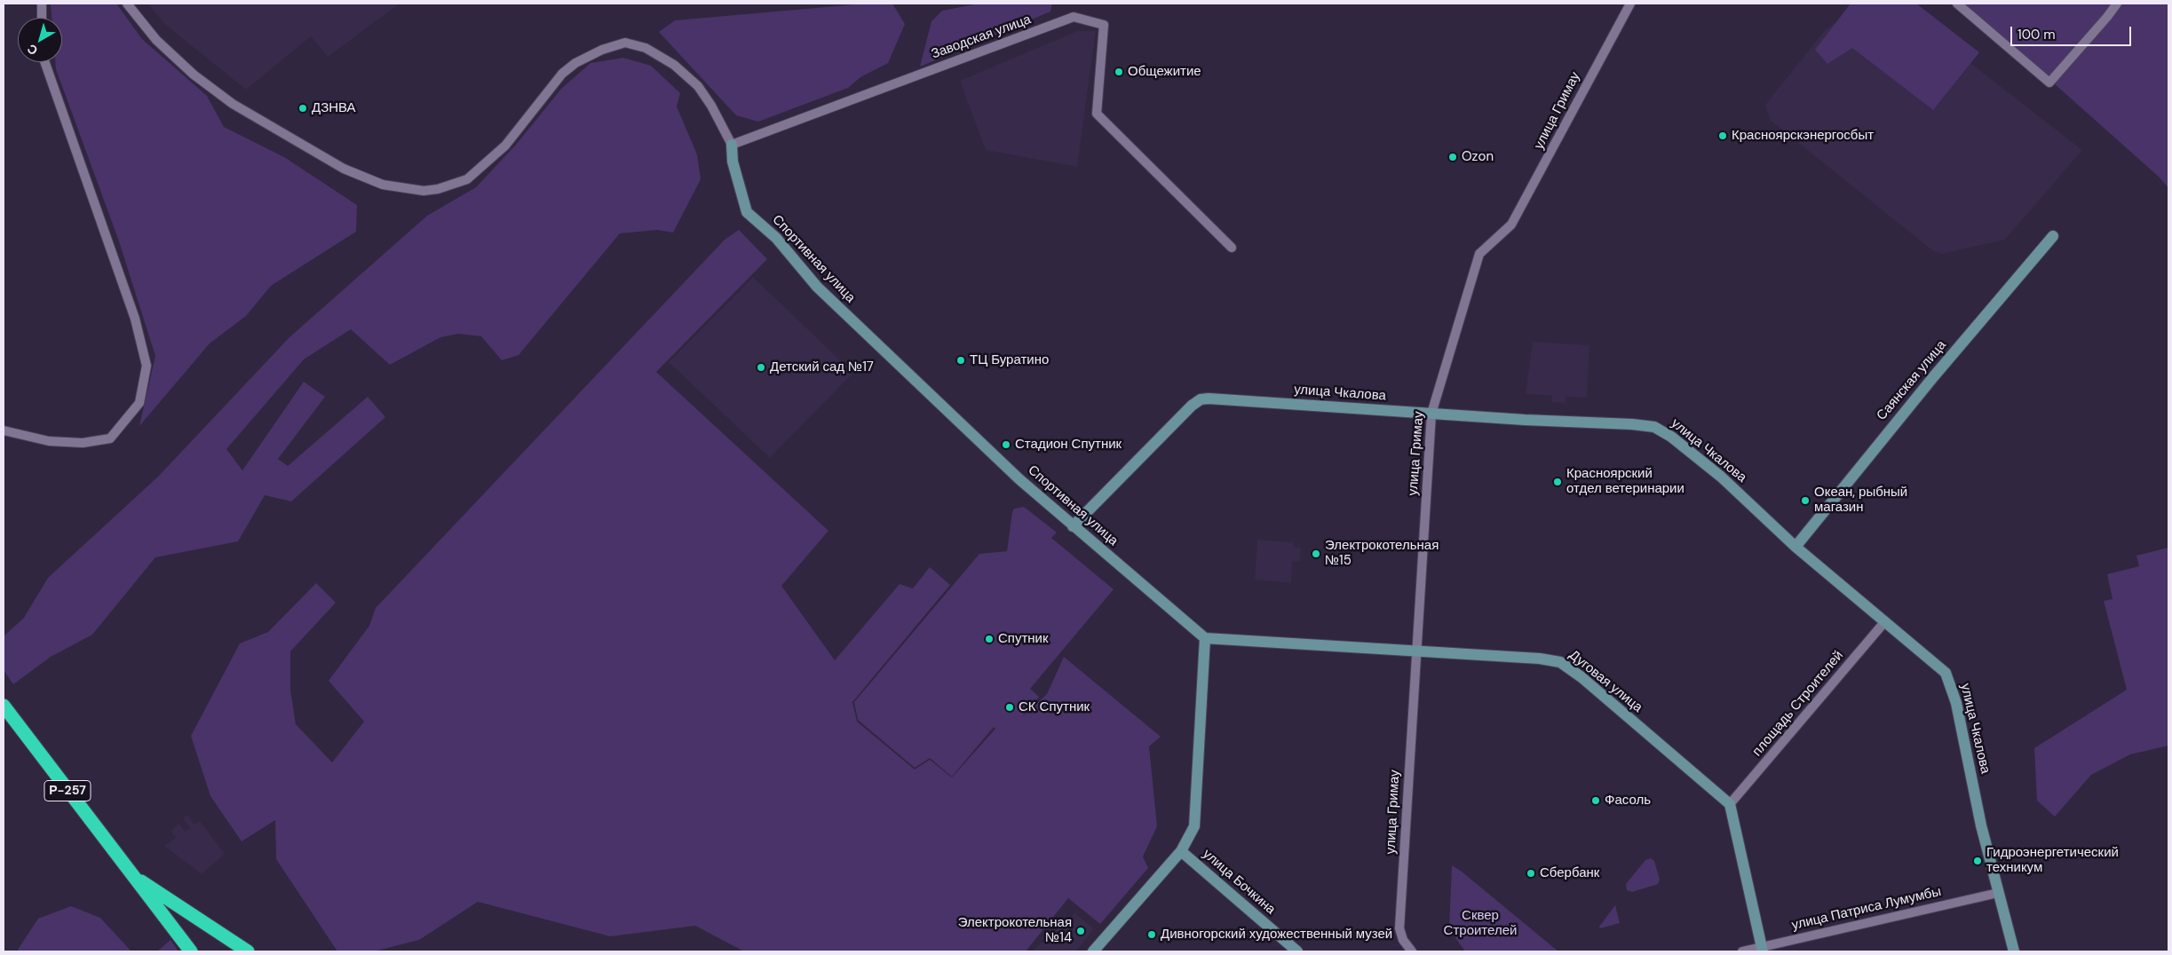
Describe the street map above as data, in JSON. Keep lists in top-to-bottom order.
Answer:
{
  "streets": {
    "highway": ["Р-257"],
    "main road": [
      "Спортивная улица",
      "Саянская улица",
      "улица Чкалова",
      "Дуговая улица",
      "улица Бочкина"
    ],
    "street": [
      "Заводская улица",
      "улица Гримау",
      "площадь Строителей",
      "улица Патриса Лумумбы"
    ]
  },
  "crossings": [
    ["Заводская улица", "Спортивная улица"],
    ["улица Гримау", "улица Чкалова"],
    ["улица Гримау", "Дуговая улица"],
    ["Спортивная улица", "улица Чкалова"],
    ["Спортивная улица", "Дуговая улица"],
    ["Саянская улица", "улица Чкалова"],
    ["улица Чкалова", "площадь Строителей"],
    ["улица Чкалова", "улица Патриса Лумумбы"],
    ["Дуговая улица", "площадь Строителей"]
  ],
  "parks": ["Сквер Строителей"],
  "places": [
    "Общежитие",
    "ДЗНВА",
    "Красноярскэнергосбыт",
    "Ozon",
    "ТЦ Буратино",
    "Детский сад №17",
    "Стадион Спутник",
    "Красноярский отдел ветеринарии",
    "Океан, рыбный магазин",
    "Электрокотельная №15",
    "Спутник",
    "СК Спутник",
    "Фасоль",
    "Гидроэнергетический техникум",
    "Сбербанк",
    "Электрокотельная №14",
    "Дивногорский художественный музей"
  ],
  "scale_bar": "100 m",
  "north": "bottom left"
}
